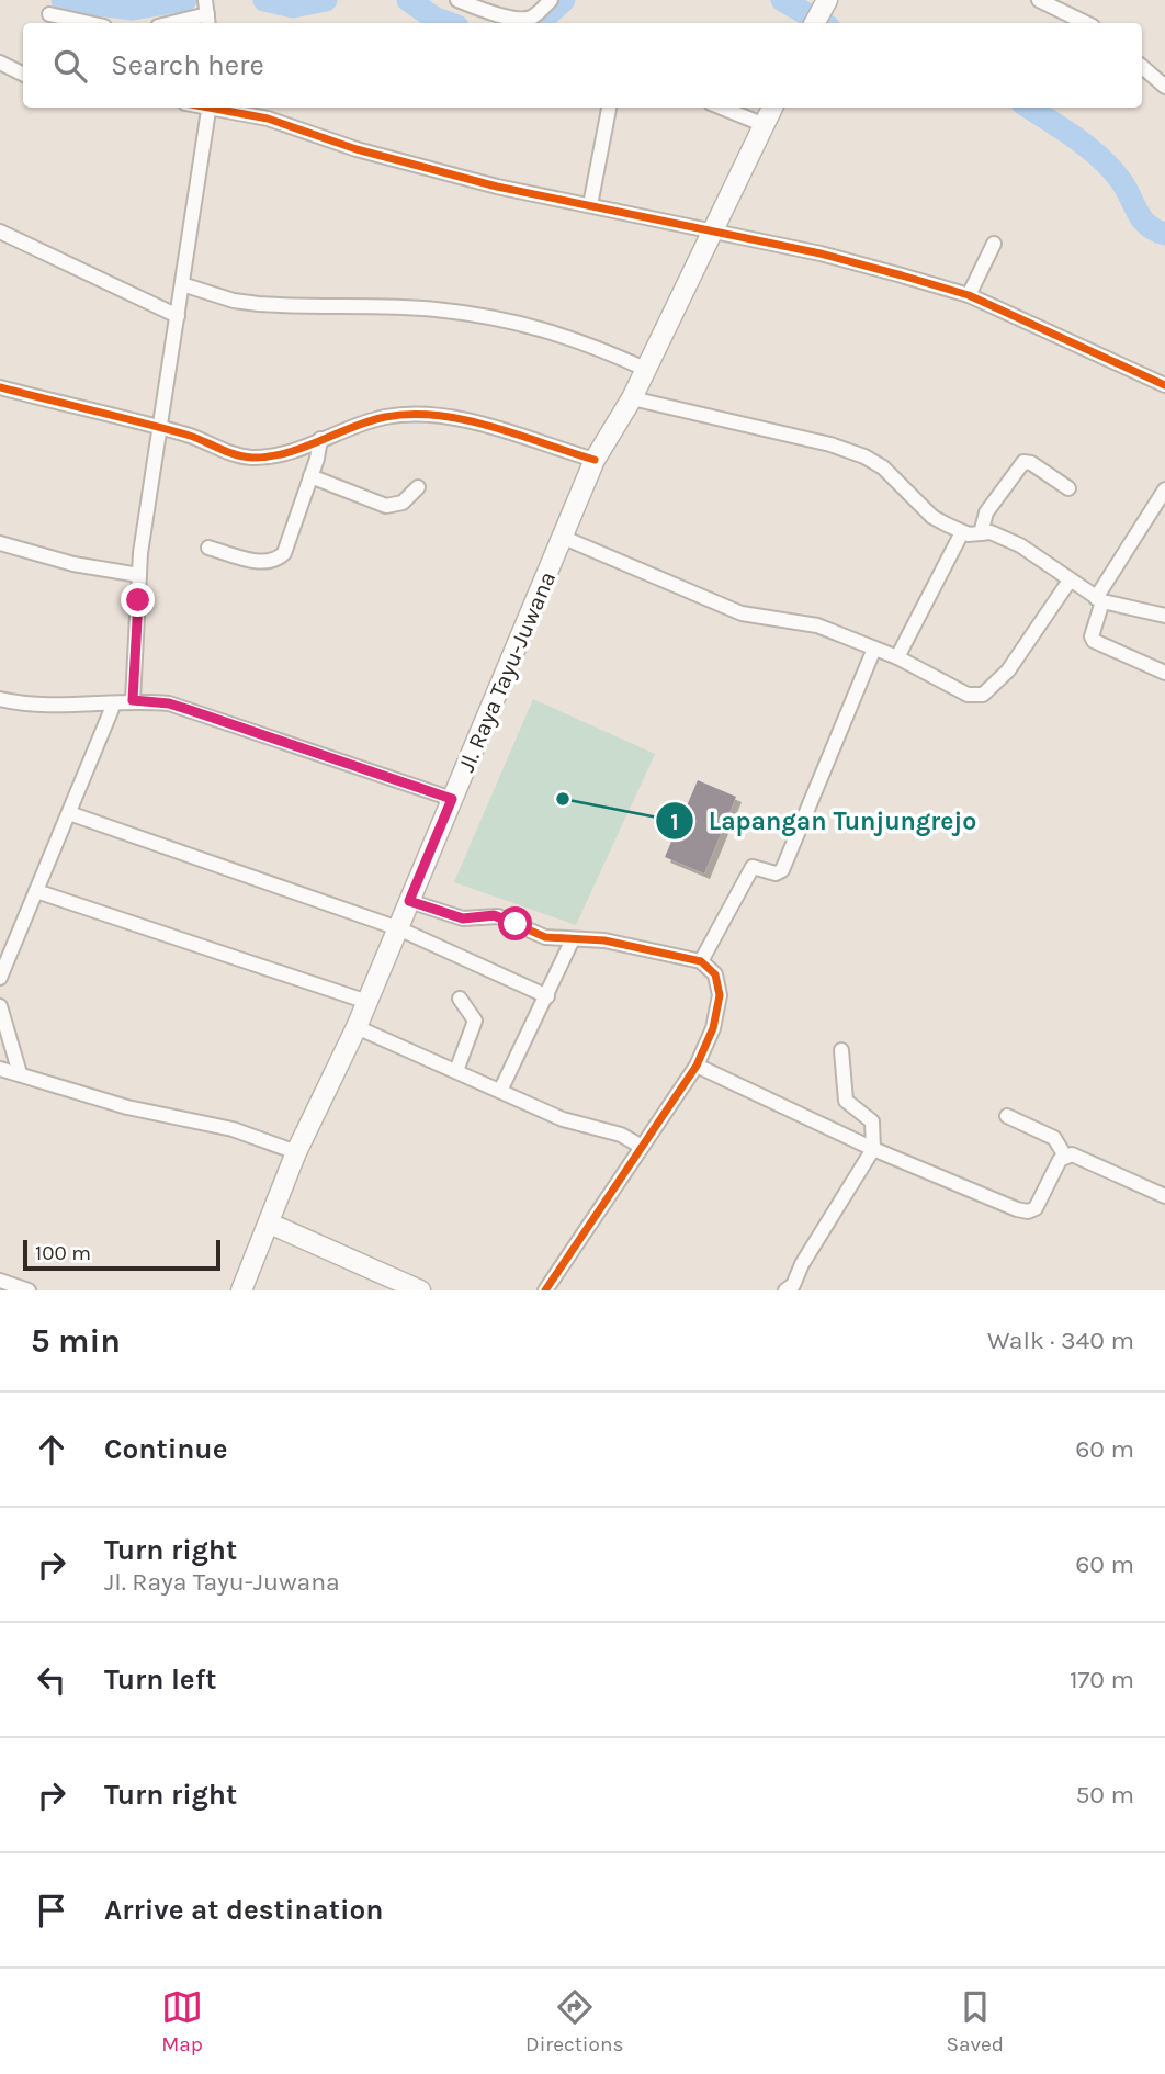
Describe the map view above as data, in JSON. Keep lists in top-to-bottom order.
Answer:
{
  "streets": {
    "main road": ["Jl. Raya Tayu-Juwana"]
  },
  "places": ["Lapangan Tunjungrejo"],
  "scale_bar": "100 m",
  "page": {
    "search": "Search here",
    "scale": "100 m",
    "heading": ["5 min", "Walk · 340 m"],
    "list": [
      ["Continue", "60 m"],
      ["Turn right", "Jl. Raya Tayu-Juwana", "60 m"],
      ["Turn left", "170 m"],
      ["Turn right", "50 m"],
      "Arrive at destination"
    ],
    "nav": ["Map", "Directions", "Saved"]
  }
}
